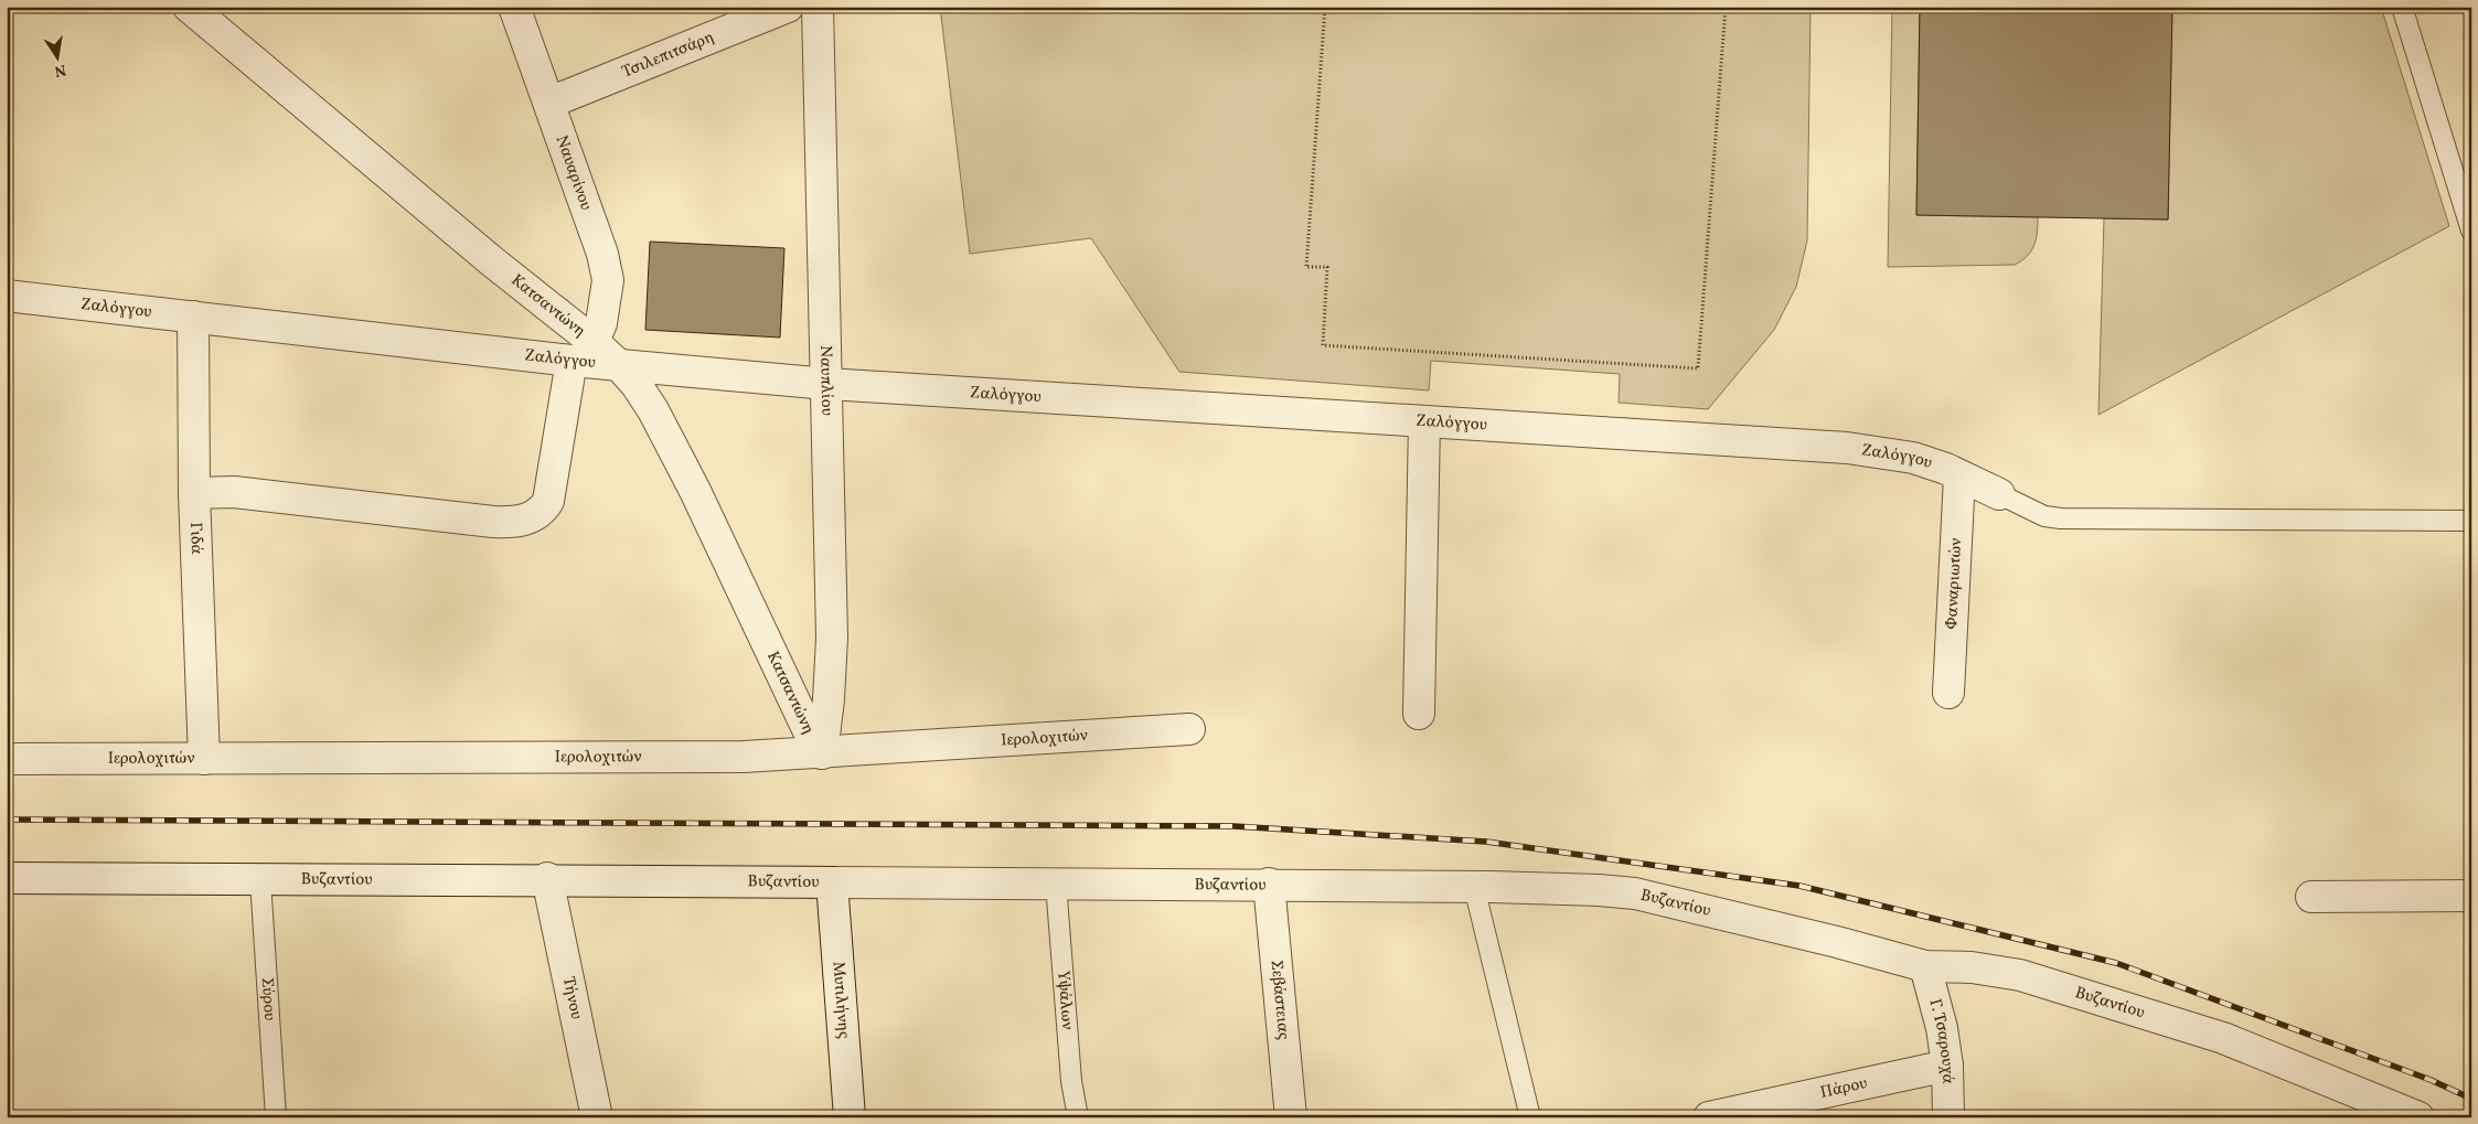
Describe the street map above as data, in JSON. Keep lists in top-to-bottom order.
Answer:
{
  "streets": {
    "street": [
      "Τσιλεπιτσάρη",
      "Ναυαρίνου",
      "Κατσαντώνη",
      "Ζαλόγγου",
      "Ναυπλίου",
      "Γιδά",
      "Φαναριωτών",
      "Ιερολοχιτών",
      "Βυζαντίου",
      "Τήνου",
      "Μυτιλήνης",
      "Σεβάστειας",
      "Γ. Τσαρουχά",
      "Πάρου"
    ],
    "lane": ["Σύρου", "Υψάλων"]
  },
  "crossings": [
    ["Τσιλεπιτσάρη", "Ναυαρίνου"],
    ["Ναυαρίνου", "Κατσαντώνη"],
    ["Ναυαρίνου", "Ζαλόγγου"],
    ["Ναυαρίνου", "Γιδά"],
    ["Κατσαντώνη", "Ζαλόγγου"],
    ["Κατσαντώνη", "Ναυπλίου"],
    ["Κατσαντώνη", "Ιερολοχιτών"],
    ["Ζαλόγγου", "Ναυπλίου"],
    ["Ζαλόγγου", "Γιδά"],
    ["Ζαλόγγου", "Φαναριωτών"],
    ["Ναυπλίου", "Ιερολοχιτών"],
    ["Γιδά", "Ιερολοχιτών"],
    ["Βυζαντίου", "Σύρου"],
    ["Βυζαντίου", "Τήνου"],
    ["Βυζαντίου", "Μυτιλήνης"],
    ["Βυζαντίου", "Υψάλων"],
    ["Βυζαντίου", "Σεβάστειας"],
    ["Βυζαντίου", "Γ. Τσαρουχά"],
    ["Γ. Τσαρουχά", "Πάρου"]
  ],
  "north": "bottom"
}
